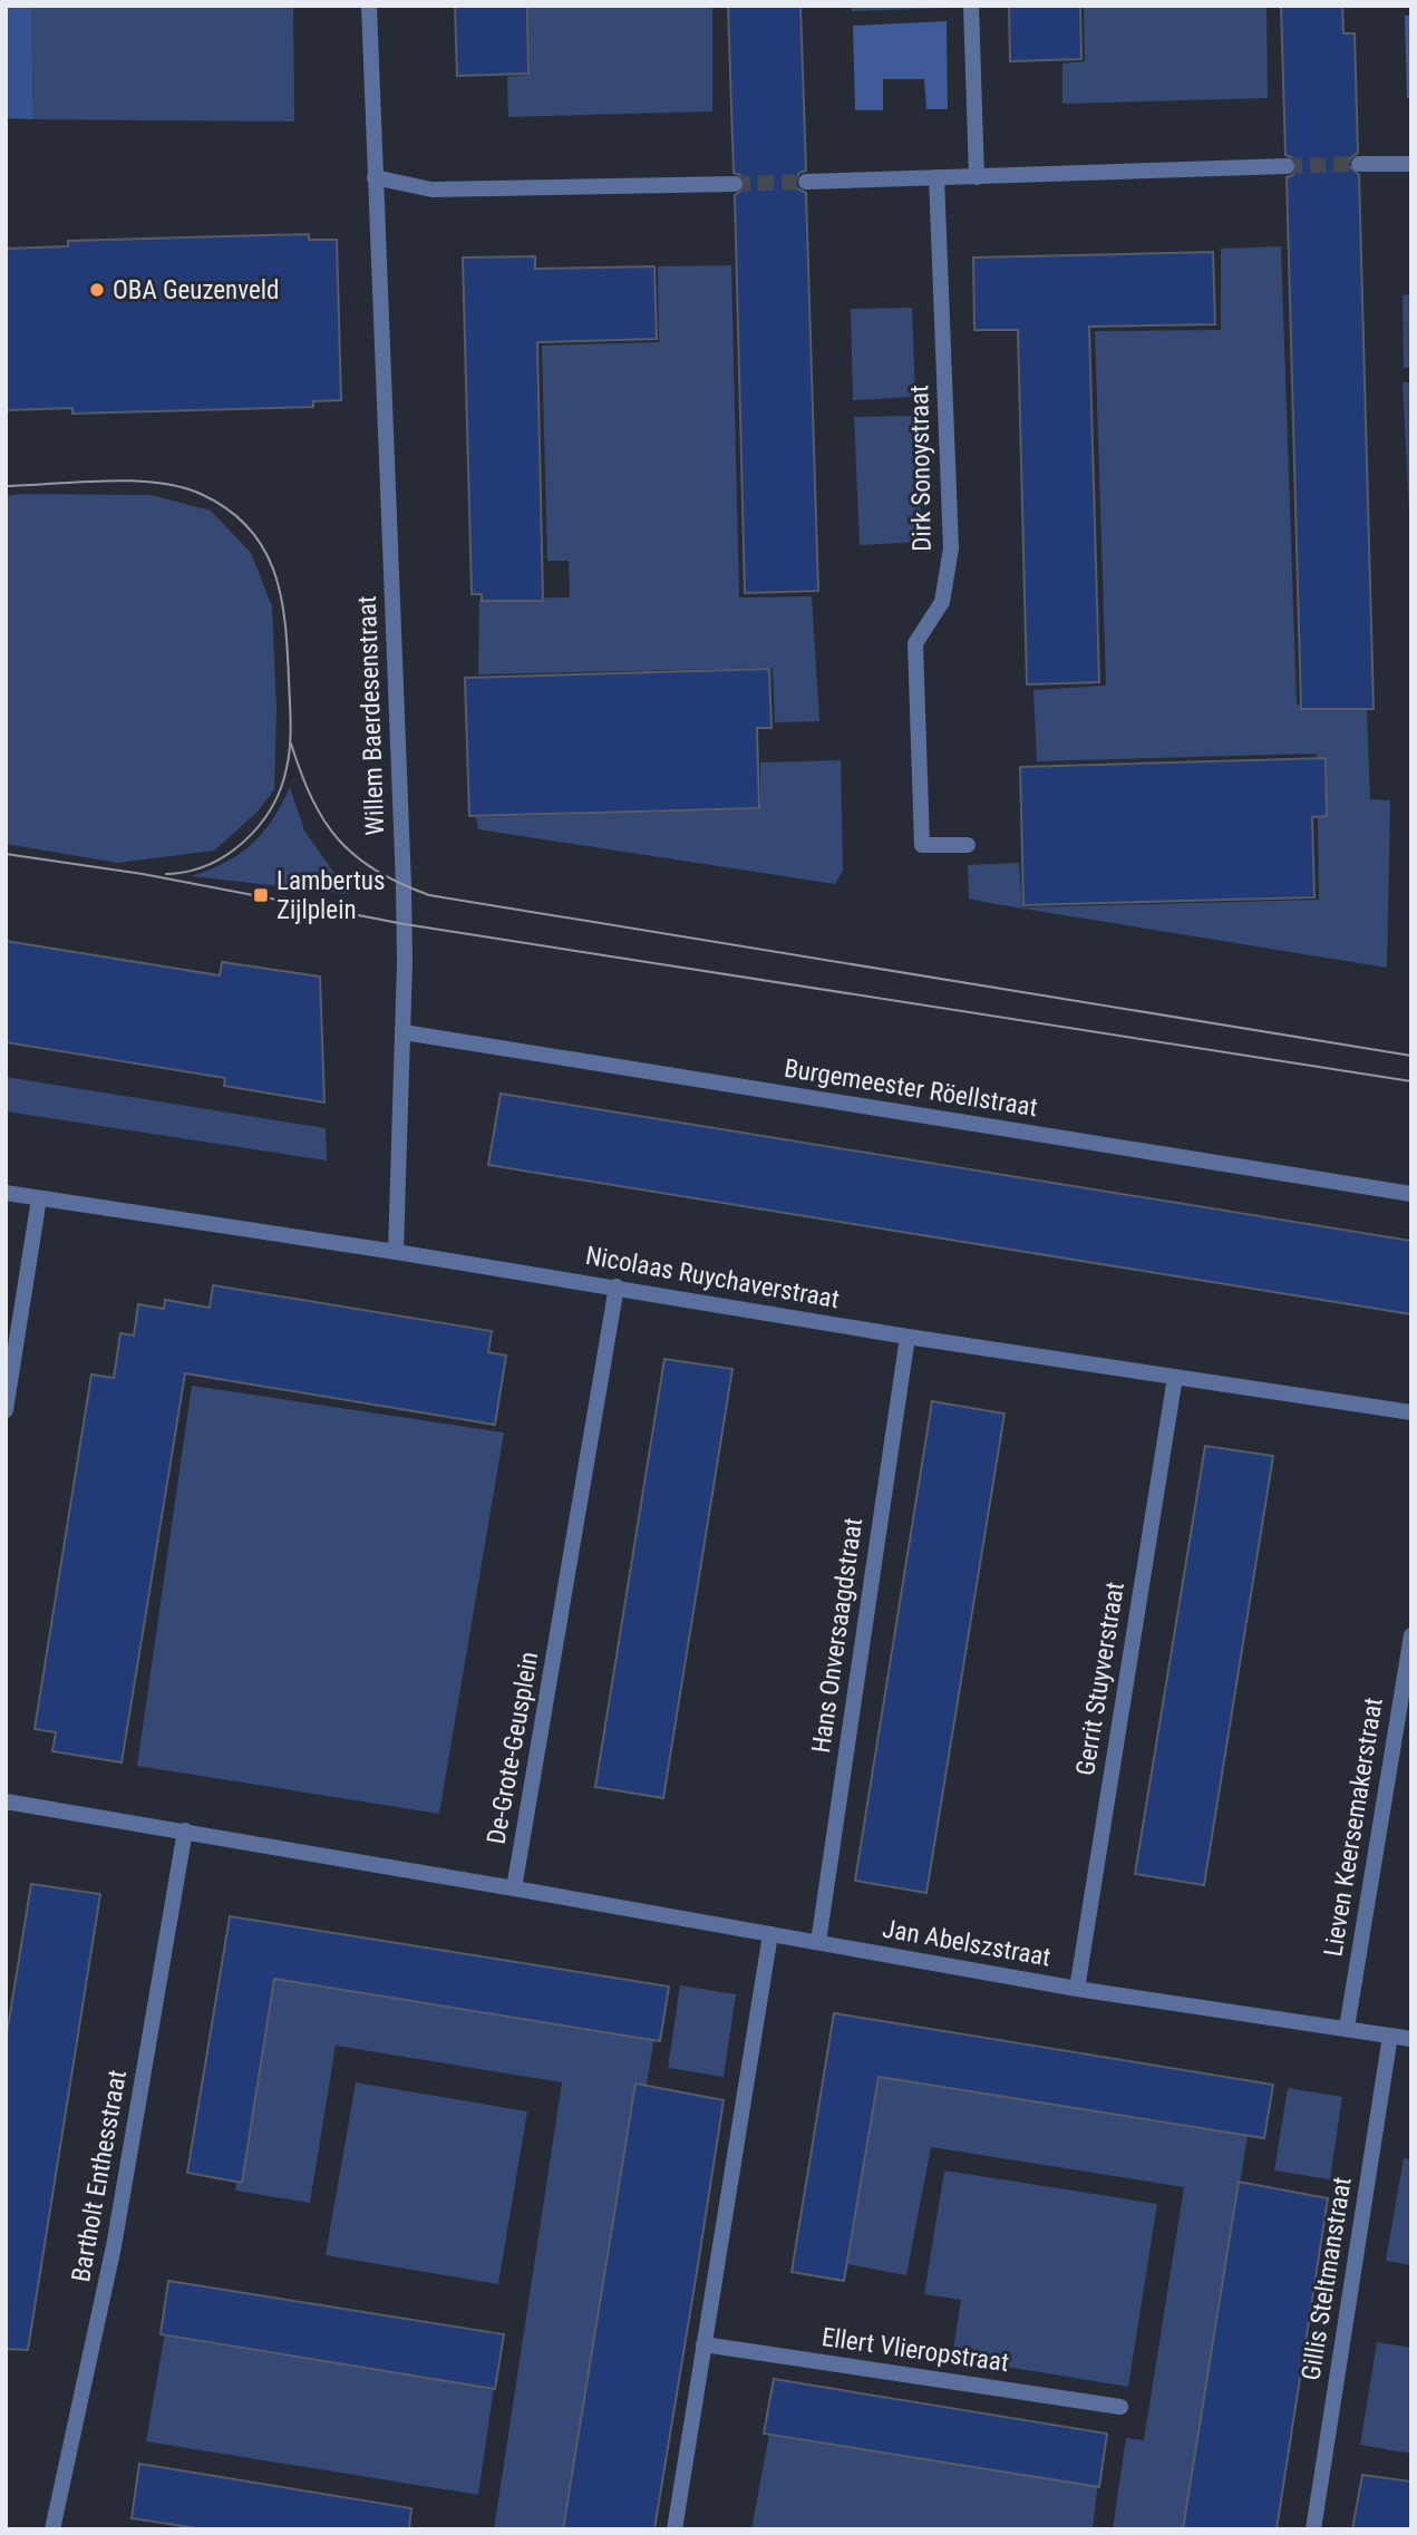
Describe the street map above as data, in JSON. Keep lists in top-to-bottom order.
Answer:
{
  "streets": {
    "street": [
      "Dirk Sonoystraat",
      "Willem Baerdesenstraat",
      "Burgemeester Röellstraat",
      "Nicolaas Ruychaverstraat",
      "Hans Onversaagdstraat",
      "Gerrit Stuyverstraat",
      "De-Grote-Geusplein",
      "Lieven Keersemakerstraat",
      "Jan Abelszstraat",
      "Bartholt Enthesstraat",
      "Gillis Steltmanstraat",
      "Ellert Vlieropstraat"
    ]
  },
  "crossings": [
    ["Willem Baerdesenstraat", "Burgemeester Röellstraat"],
    ["Willem Baerdesenstraat", "Nicolaas Ruychaverstraat"],
    ["Nicolaas Ruychaverstraat", "Hans Onversaagdstraat"],
    ["Nicolaas Ruychaverstraat", "Gerrit Stuyverstraat"],
    ["Nicolaas Ruychaverstraat", "De-Grote-Geusplein"],
    ["Hans Onversaagdstraat", "Jan Abelszstraat"],
    ["Gerrit Stuyverstraat", "Jan Abelszstraat"],
    ["De-Grote-Geusplein", "Jan Abelszstraat"],
    ["Lieven Keersemakerstraat", "Jan Abelszstraat"],
    ["Jan Abelszstraat", "Gillis Steltmanstraat"]
  ],
  "places": {
    "other": ["OBA Geuzenveld"],
    "transit": ["Lambertus Zijlplein"]
  }
}
